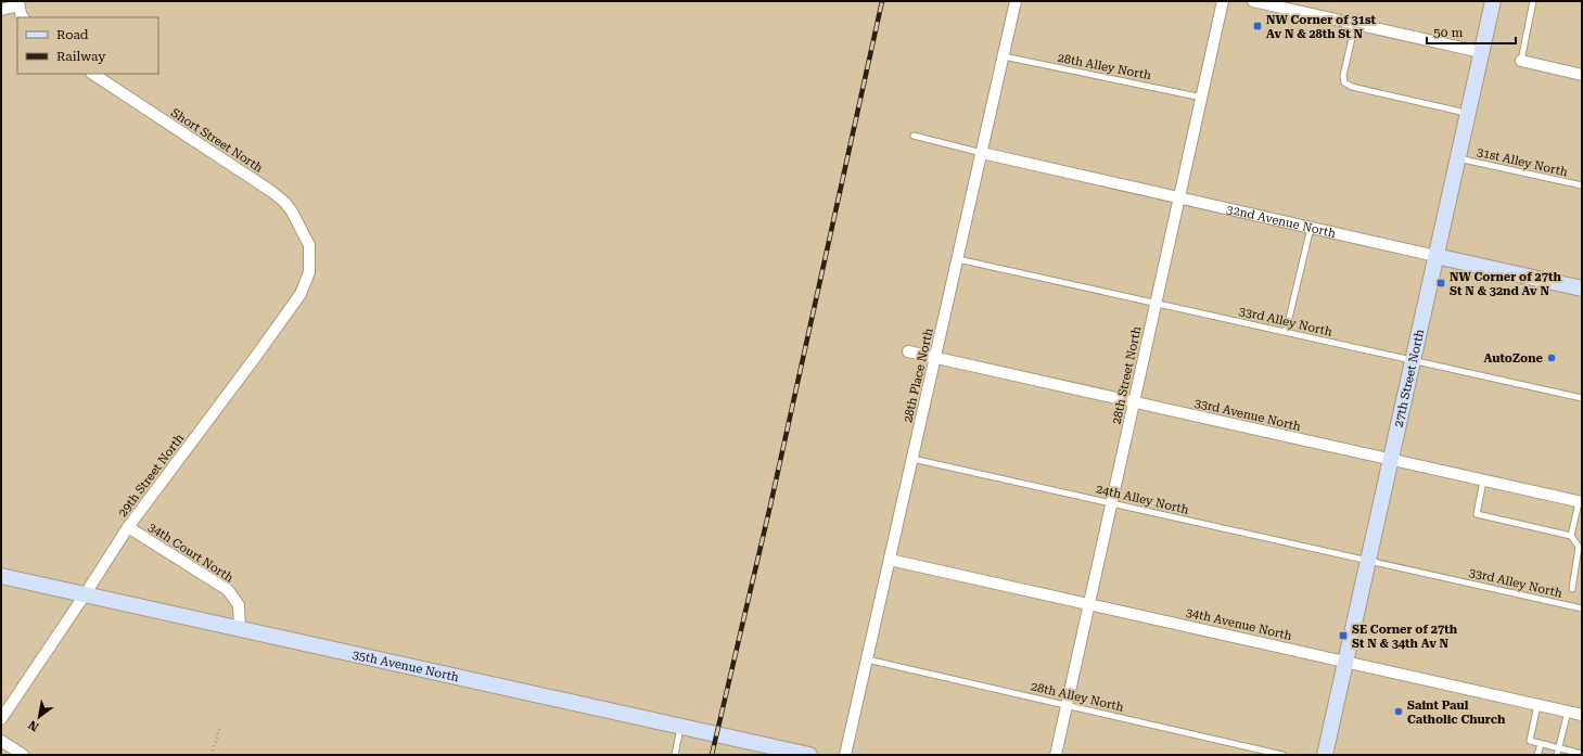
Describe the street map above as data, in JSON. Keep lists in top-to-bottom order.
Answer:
{
  "streets": {
    "street": [
      "Short Street North",
      "32nd Avenue North",
      "28th Place North",
      "28th Street North",
      "27th Street North",
      "33rd Avenue North",
      "29th Street North",
      "34th Court North",
      "34th Avenue North",
      "35th Avenue North"
    ],
    "lane": [
      "28th Alley North",
      "31st Alley North",
      "33rd Alley North",
      "24th Alley North"
    ]
  },
  "crossings": [
    ["28th Alley North", "28th Place North"],
    ["28th Alley North", "28th Street North"],
    ["Short Street North", "29th Street North"],
    ["31st Alley North", "27th Street North"],
    ["32nd Avenue North", "28th Place North"],
    ["32nd Avenue North", "28th Street North"],
    ["32nd Avenue North", "27th Street North"],
    ["33rd Alley North", "28th Street North"],
    ["33rd Alley North", "27th Street North"],
    ["33rd Alley North", "24th Alley North"],
    ["28th Place North", "33rd Avenue North"],
    ["28th Place North", "24th Alley North"],
    ["28th Place North", "34th Avenue North"],
    ["28th Street North", "33rd Avenue North"],
    ["28th Street North", "24th Alley North"],
    ["28th Street North", "34th Avenue North"],
    ["27th Street North", "33rd Avenue North"],
    ["27th Street North", "24th Alley North"],
    ["27th Street North", "34th Avenue North"],
    ["29th Street North", "34th Court North"],
    ["29th Street North", "35th Avenue North"],
    ["34th Court North", "35th Avenue North"]
  ],
  "places": {
    "transit": ["NW Corner of 31st Av N & 28th St N", "NW Corner of 27th St N & 32nd Av N", "SE Corner of 27th St N & 34th Av N"],
    "other": ["AutoZone", "Saint Paul Catholic Church"]
  },
  "legend": ["Road", "Railway"],
  "scale_bar": "50 m",
  "north": "bottom left"
}
